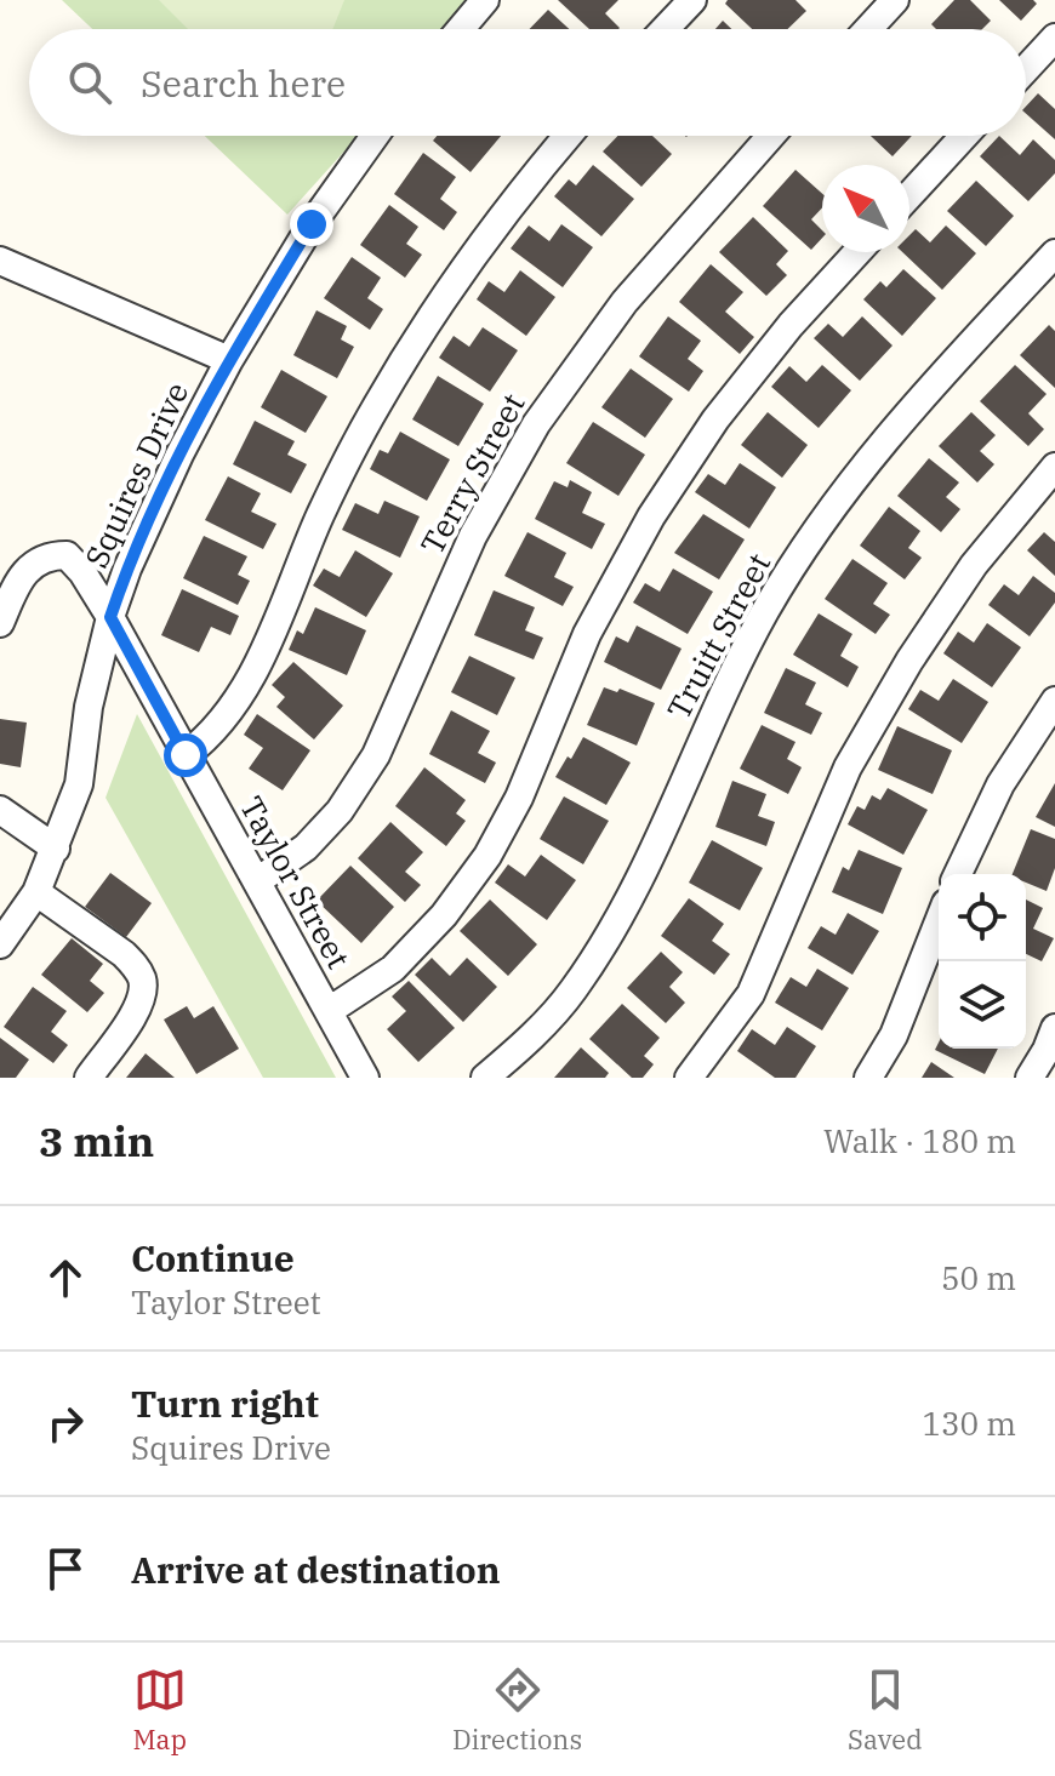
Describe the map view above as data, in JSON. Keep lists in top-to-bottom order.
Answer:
{
  "streets": {
    "street": [
      "Terry Street",
      "Squires Drive",
      "Truitt Street",
      "Taylor Street"
    ]
  },
  "crossings": [
    ["Terry Street", "Taylor Street"],
    ["Squires Drive", "Taylor Street"]
  ],
  "north": "top left",
  "page": {
    "search": "Search here",
    "heading": ["3 min", "Walk · 180 m"],
    "list": [
      ["Continue", "Taylor Street", "50 m"],
      ["Turn right", "Squires Drive", "130 m"],
      "Arrive at destination"
    ],
    "nav": ["Map", "Directions", "Saved"]
  }
}
